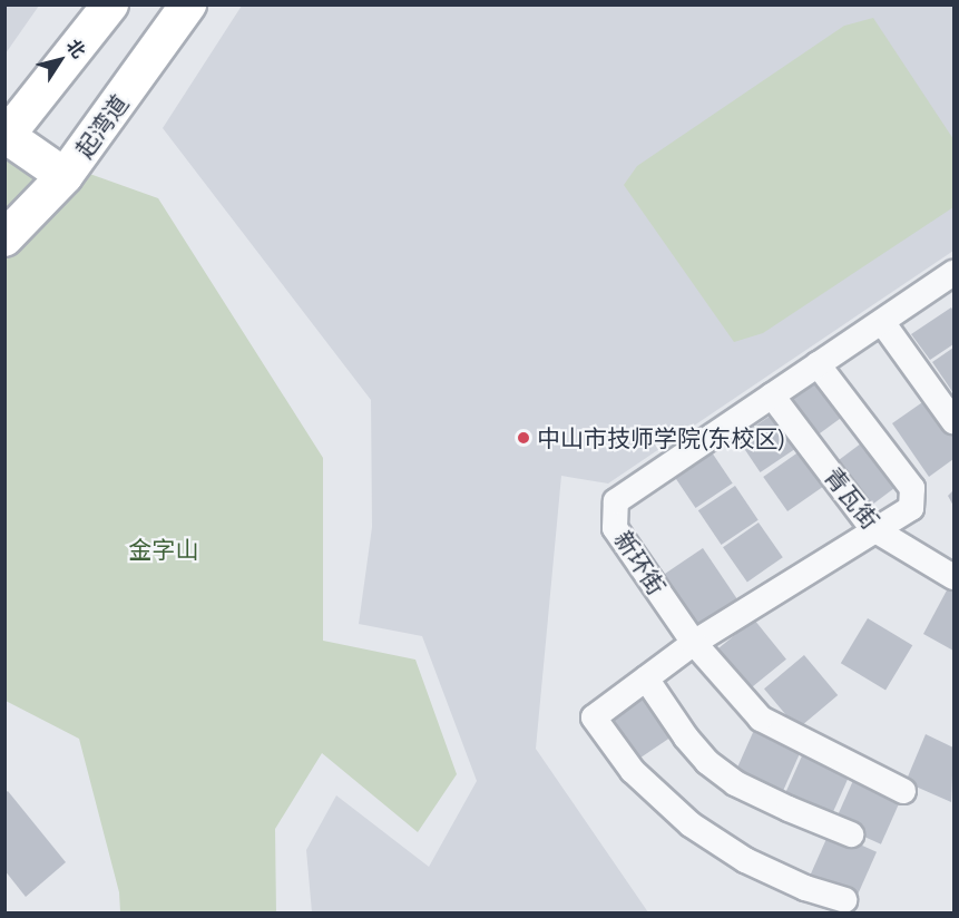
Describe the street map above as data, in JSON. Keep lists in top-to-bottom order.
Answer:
{
  "streets": {
    "main road": ["起湾道"],
    "street": ["青瓦街", "新环街"]
  },
  "crossings": [
    ["青瓦街", "新环街"]
  ],
  "parks": ["金字山"],
  "places": ["中山市技师学院(东校区)"],
  "north": "top right"
}
